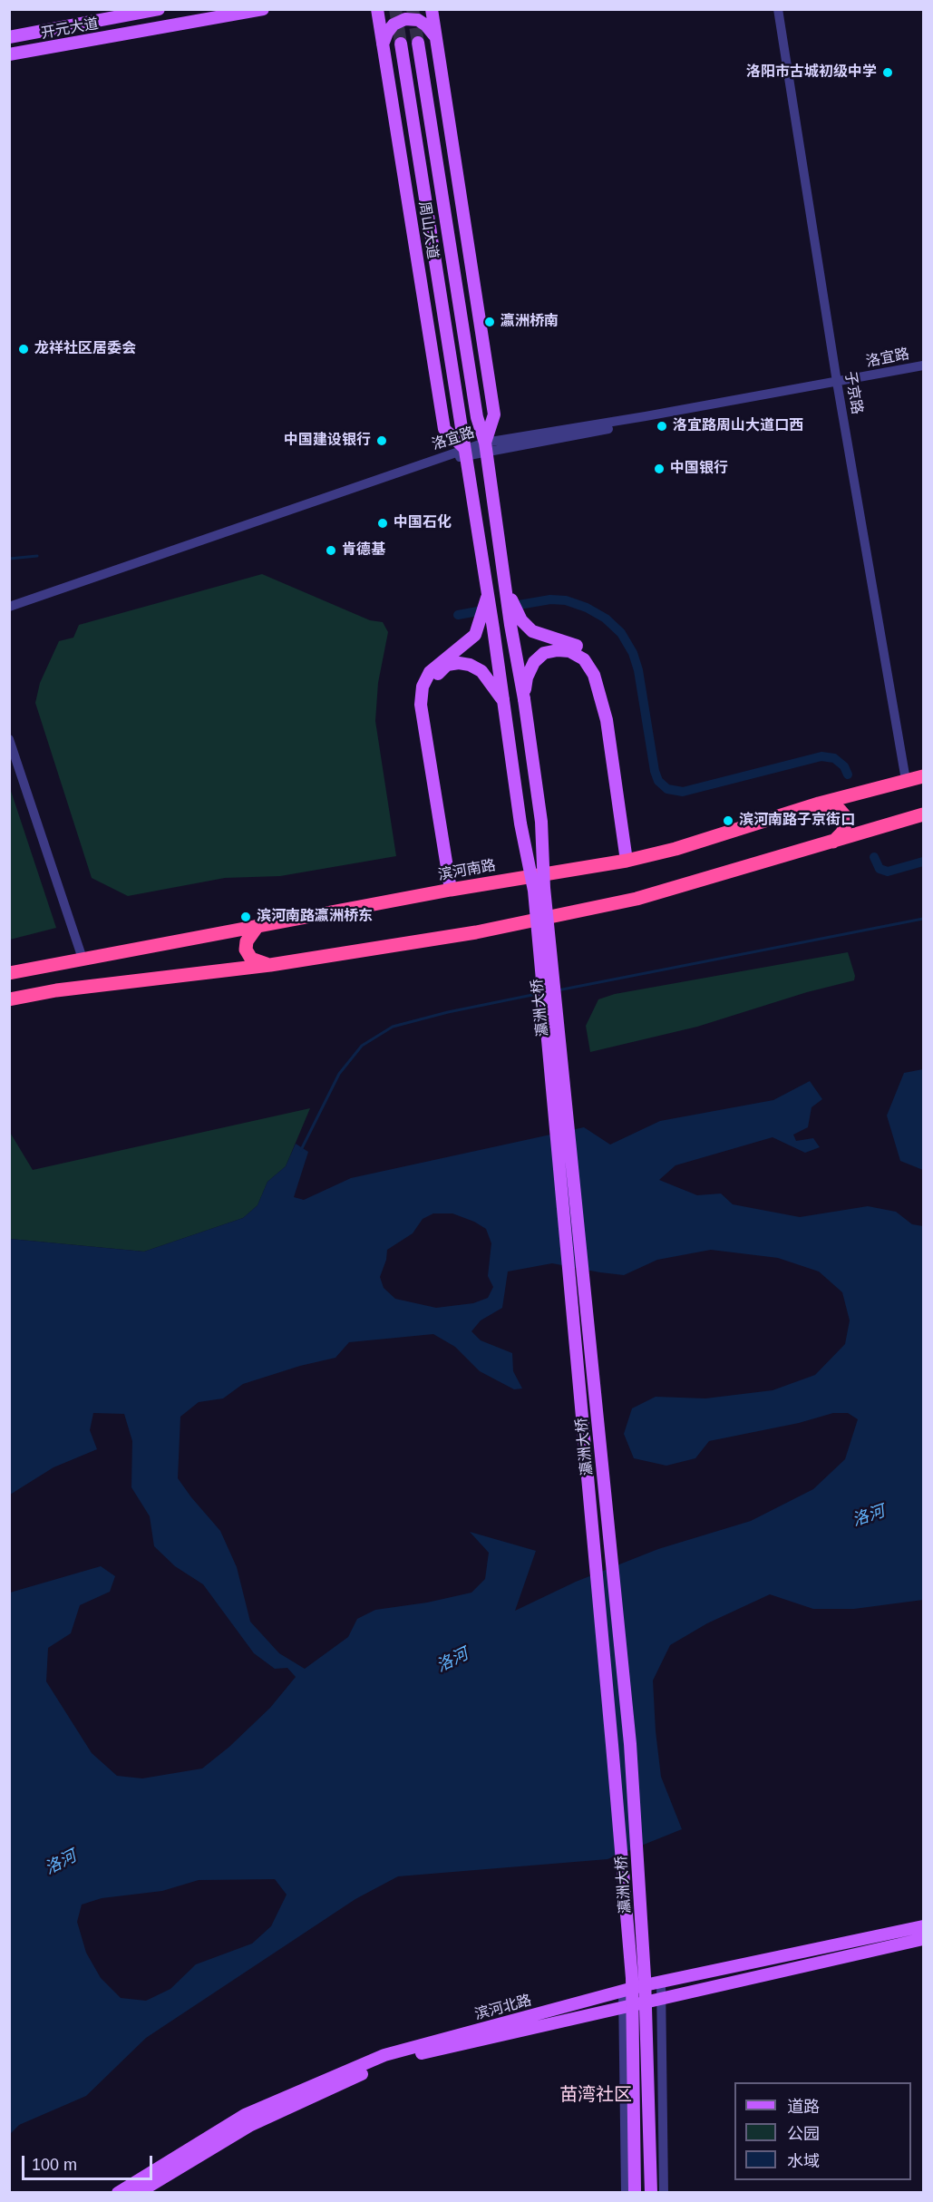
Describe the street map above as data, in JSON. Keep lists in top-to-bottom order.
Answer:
{
  "streets": {
    "highway": ["滨河南路"],
    "main road": [
      "开元大道",
      "周山大道",
      "瀛洲大桥",
      "滨河北路"
    ],
    "street": ["洛宜路", "子京路"]
  },
  "crossings": [
    ["周山大道", "洛宜路"],
    ["周山大道", "瀛洲大桥"],
    ["洛宜路", "子京路"],
    ["子京路", "滨河南路"]
  ],
  "districts": ["苗湾社区"],
  "water": ["洛河"],
  "places": [
    "洛阳市古城初级中学",
    "瀛洲桥南",
    "龙祥社区居委会",
    "洛宜路周山大道口西",
    "中国建设银行",
    "中国银行",
    "中国石化",
    "肯德基",
    "滨河南路子京街口",
    "滨河南路瀛洲桥东"
  ],
  "legend": ["道路", "公园", "水域"],
  "scale_bar": "100 m"
}
